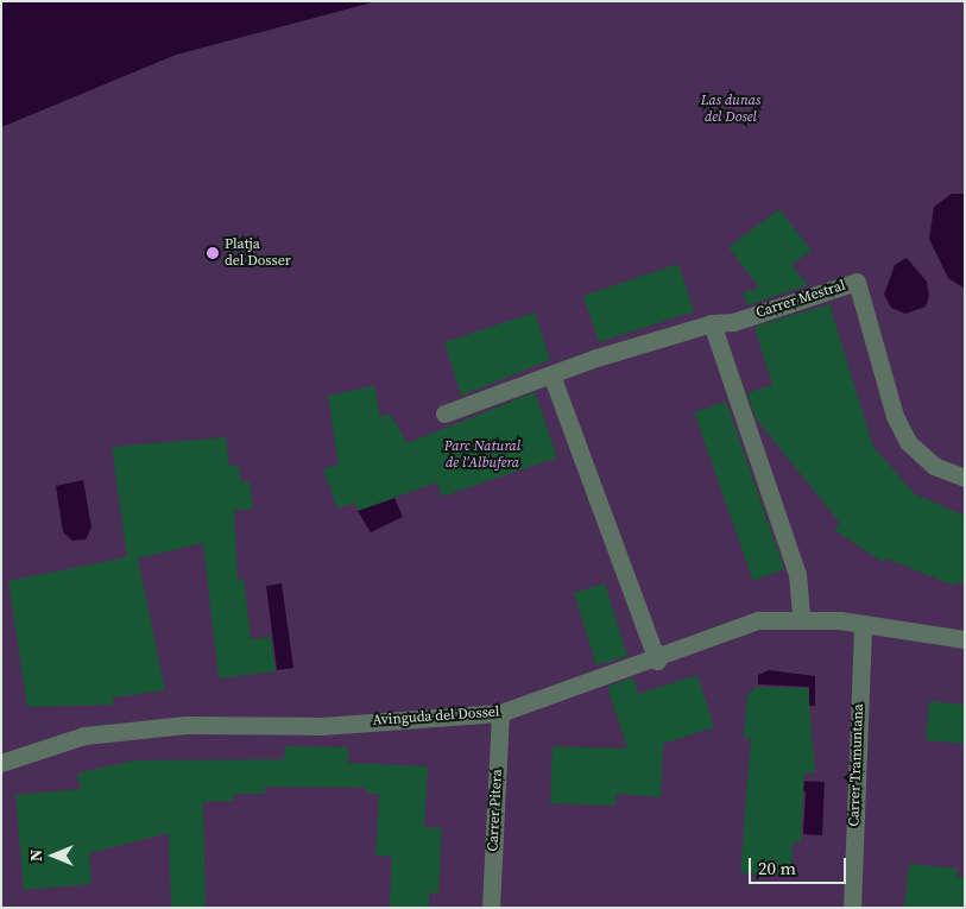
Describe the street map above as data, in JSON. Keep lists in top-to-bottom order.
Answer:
{
  "streets": {
    "street": [
      "Carrer Mestral",
      "Avinguda del Dossel",
      "Carrer Tramuntana",
      "Carrer Pitera"
    ]
  },
  "crossings": [
    ["Avinguda del Dossel", "Carrer Tramuntana"],
    ["Avinguda del Dossel", "Carrer Pitera"]
  ],
  "parks": ["Las dunas del Dosel", "Parc Natural de l'Albufera"],
  "places": ["Platja del Dosser"],
  "scale_bar": "20 m",
  "north": "left"
}
